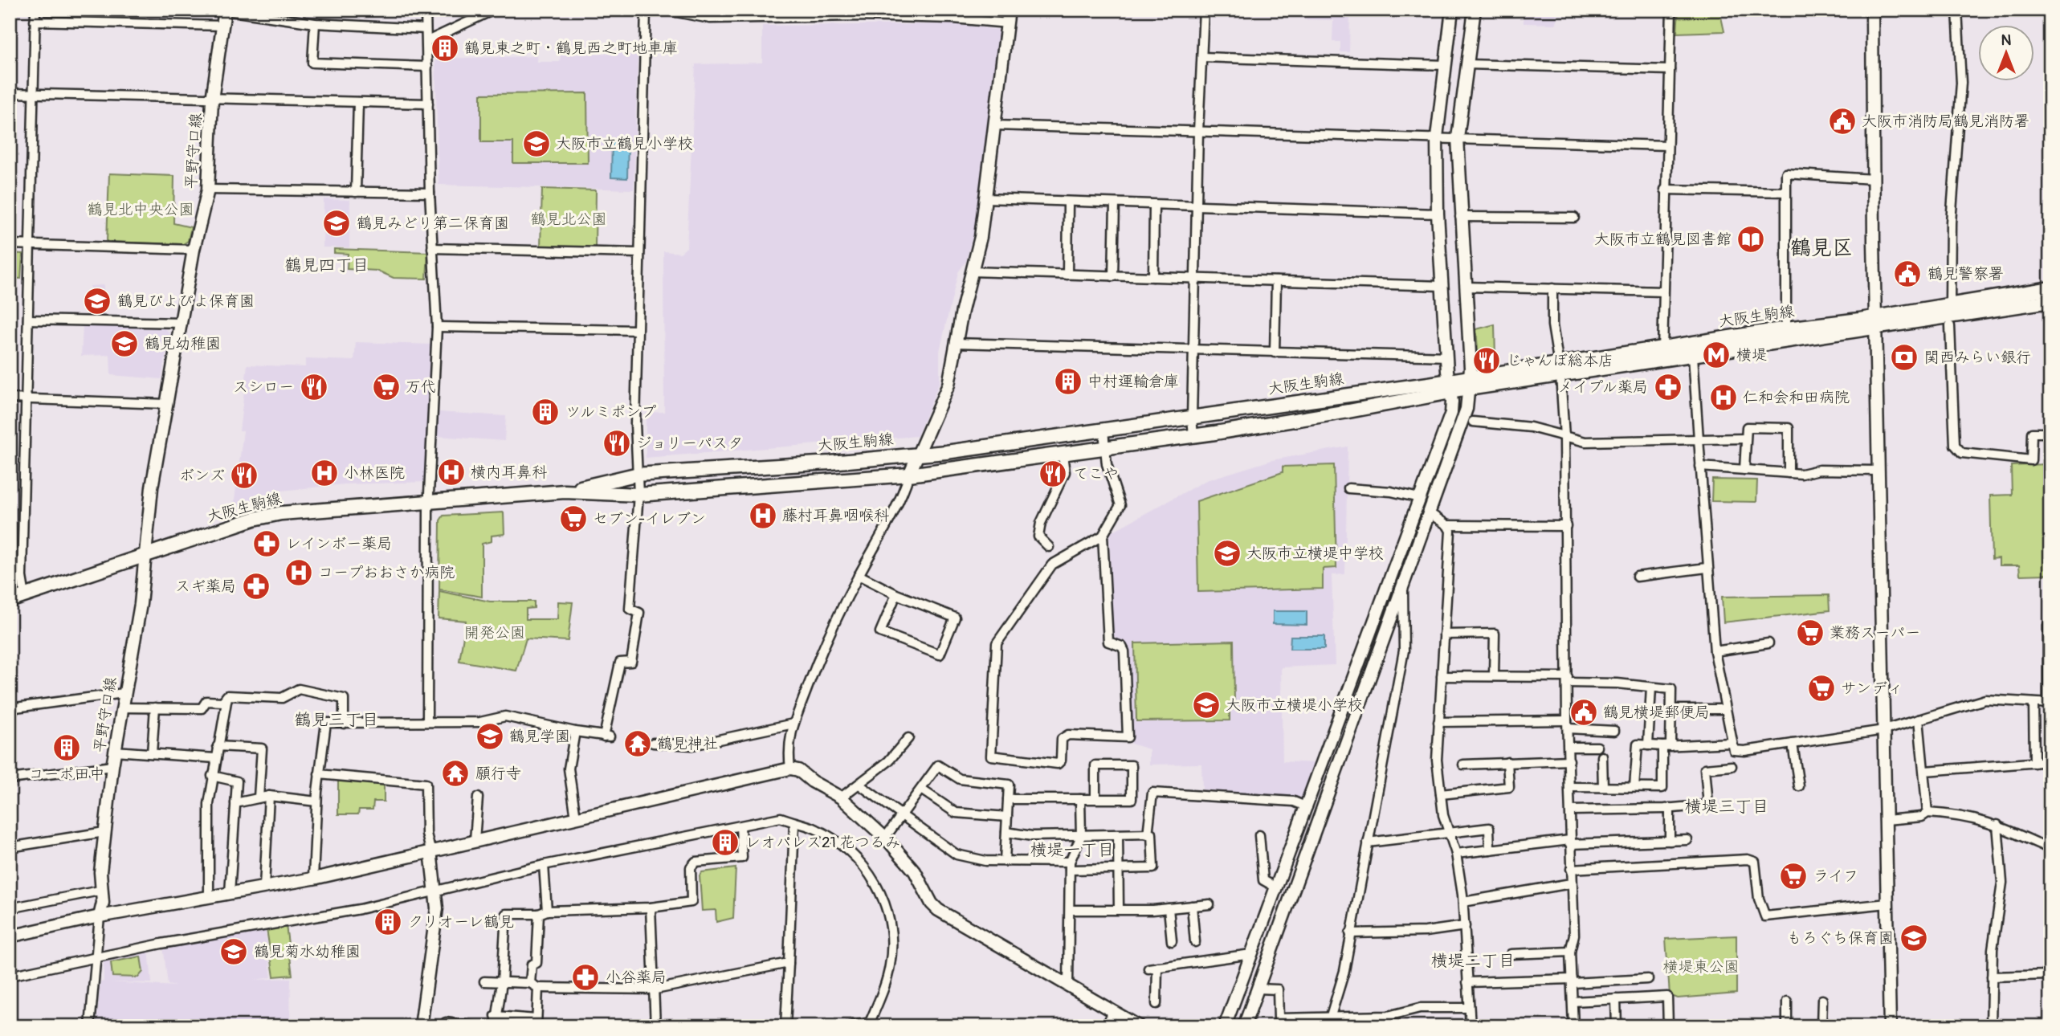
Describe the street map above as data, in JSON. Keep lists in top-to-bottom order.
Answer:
{
  "streets": {
    "main road": ["大阪生駒線"],
    "street": ["平野守口線"]
  },
  "crossings": [
    ["平野守口線", "大阪生駒線"]
  ],
  "districts": [
    "鶴見区",
    "鶴見四丁目",
    "鶴見三丁目",
    "横堤三丁目",
    "横堤一丁目",
    "横堤二丁目"
  ],
  "parks": [
    "鶴見北中央公園",
    "鶴見北公園",
    "開発公園",
    "横堤東公園"
  ],
  "places": {
    "building": [
      "鶴見東之町・鶴見西之町地車庫",
      "中村運輸倉庫",
      "ツルミポンプ",
      "コーポ田中",
      "レオパレス21 花つるみ",
      "クリオーレ鶴見"
    ],
    "public building": ["大阪市消防局鶴見消防署", "鶴見警察署", "鶴見横堤郵便局"],
    "school or university": [
      "大阪市立鶴見小学校",
      "鶴見みどり第二保育園",
      "鶴見ぴよぴよ保育園",
      "鶴見幼稚園",
      "大阪市立横堤中学校",
      "大阪市立横堤小学校",
      "鶴見学園",
      "もろぐち保育園",
      "鶴見菊水幼稚園"
    ],
    "library": ["大阪市立鶴見図書館"],
    "metro station": ["横堤"],
    "bank": ["関西みらい銀行"],
    "restaurant": [
      "じゃんぼ総本店",
      "スシロー",
      "ジョリーパスタ",
      "てこや",
      "ボンズ"
    ],
    "supermarket": [
      "万代",
      "セブン-イレブン",
      "業務スーパー",
      "サンディ",
      "ライフ"
    ],
    "pharmacy": [
      "メイプル薬局",
      "レインボー薬局",
      "スギ薬局",
      "小谷薬局"
    ],
    "hospital": [
      "仁和会和田病院",
      "横内耳鼻科",
      "小林医院",
      "藤村耳鼻咽喉科",
      "コープおおさか病院"
    ],
    "temple": ["鶴見神社", "願行寺"]
  },
  "north": "top"
}
